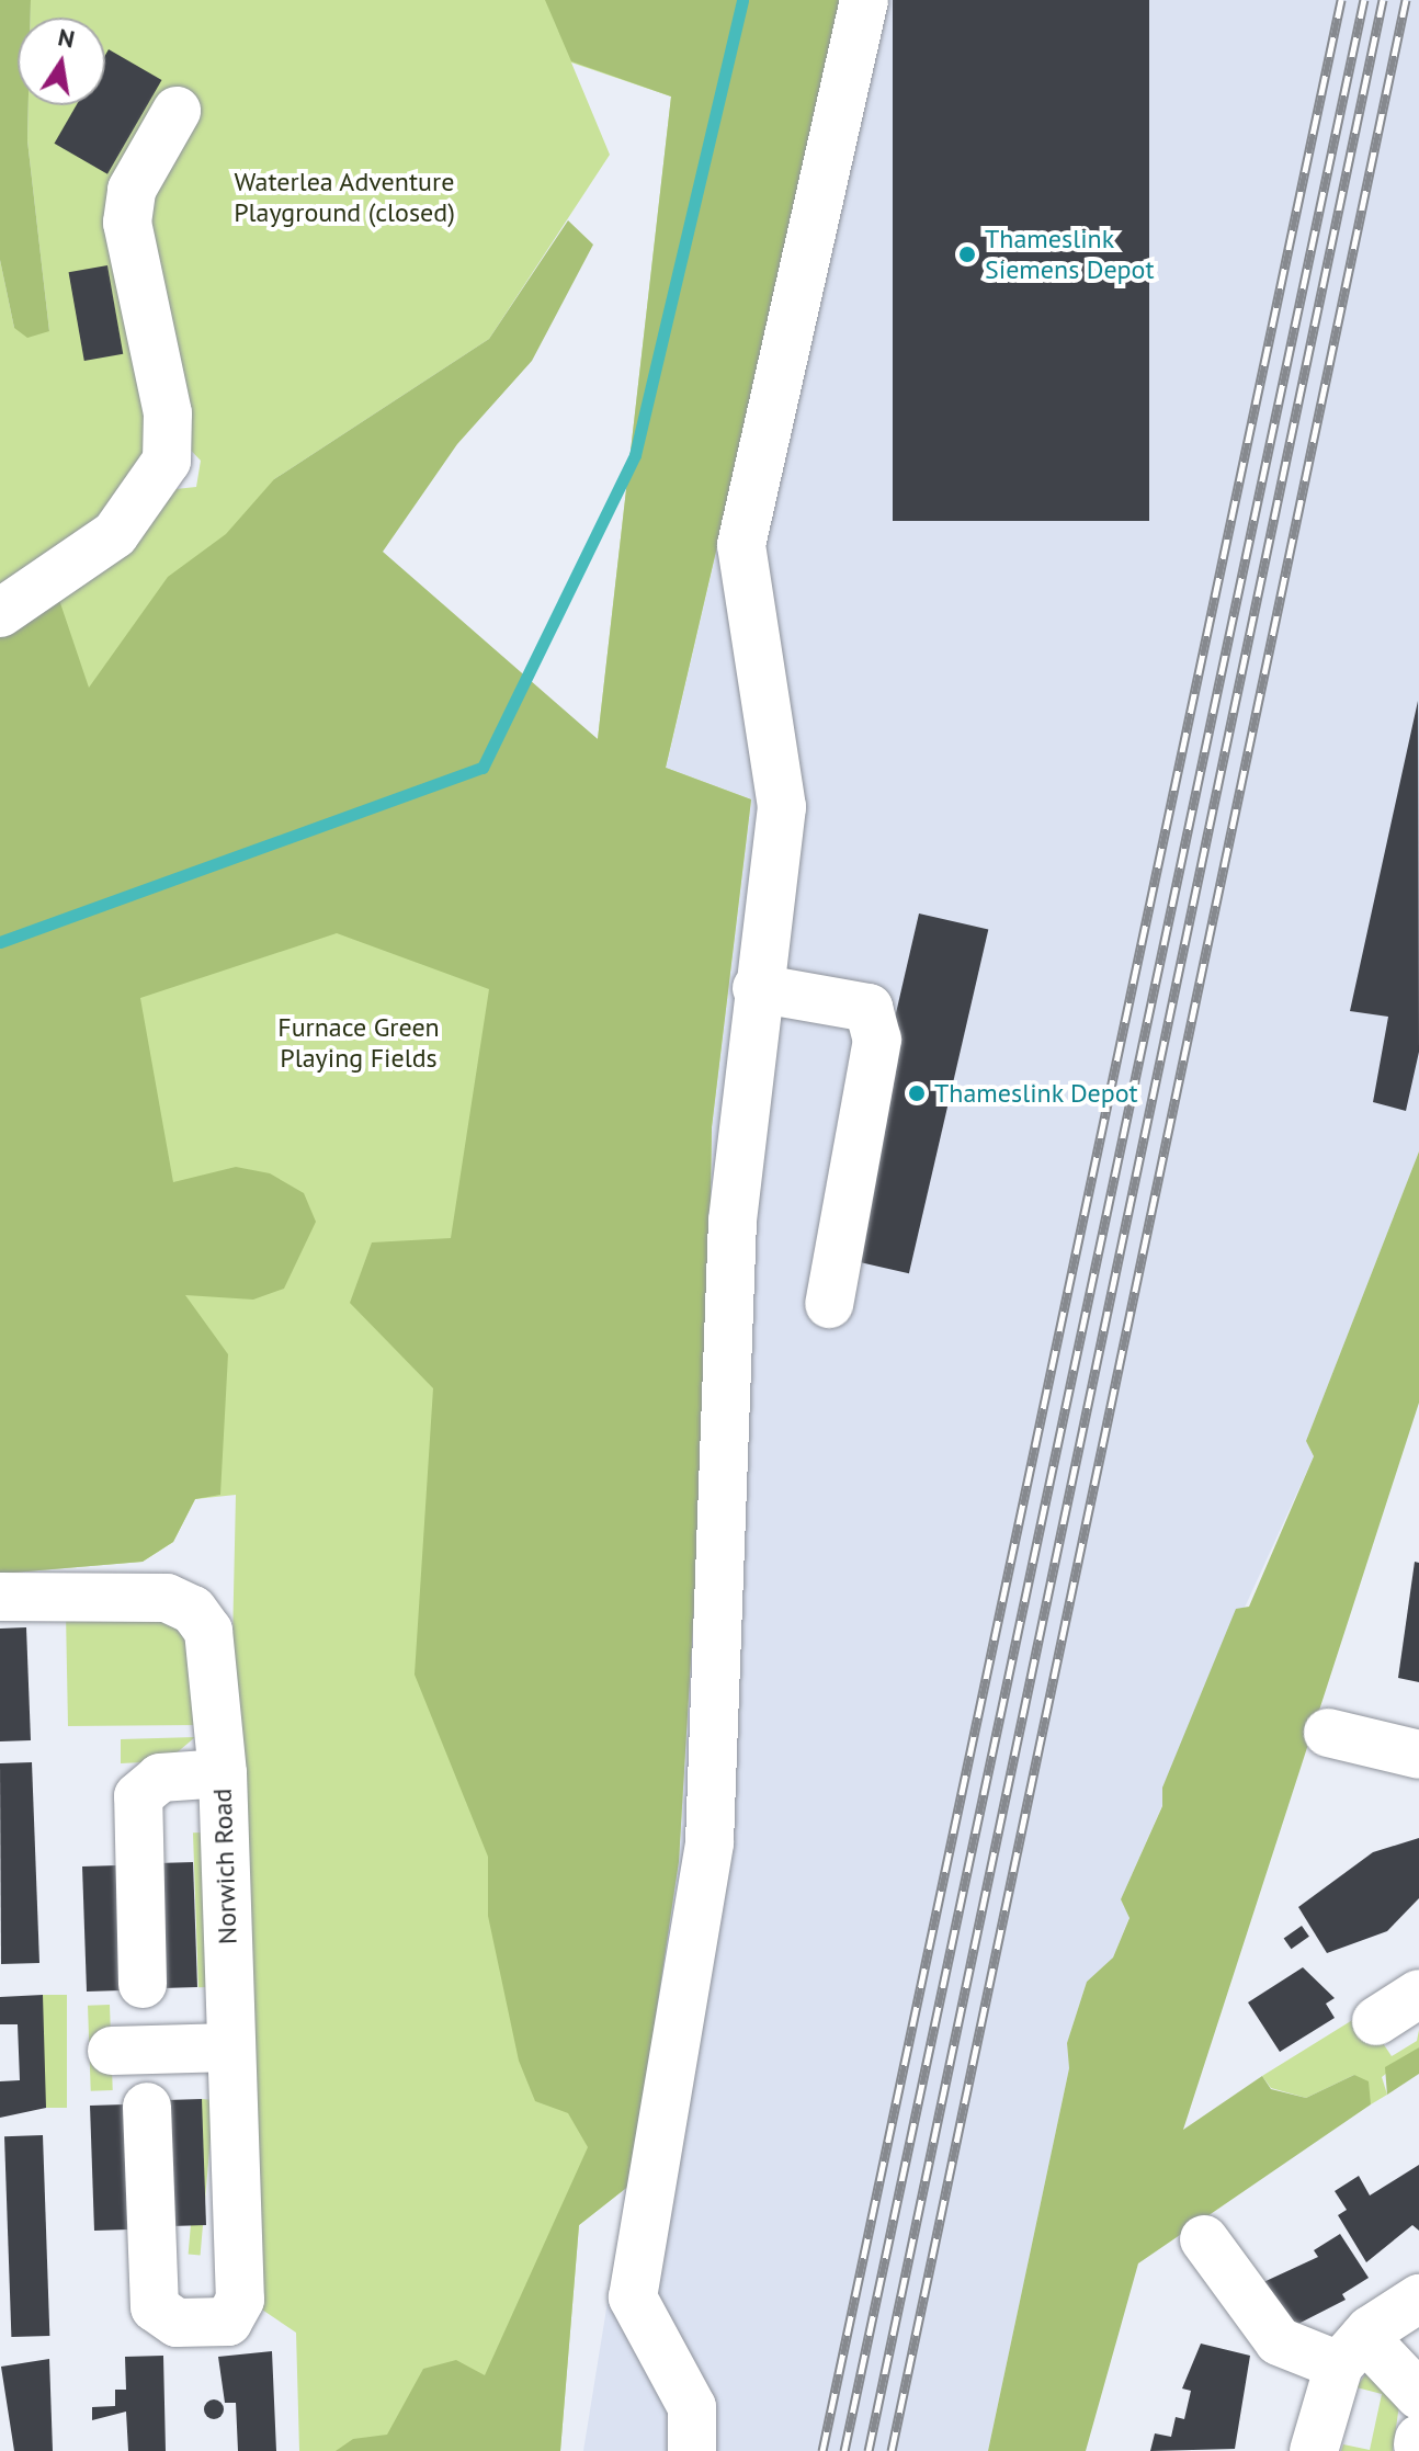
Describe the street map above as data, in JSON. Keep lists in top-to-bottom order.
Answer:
{
  "streets": {
    "street": ["Norwich Road"]
  },
  "parks": ["Waterlea Adventure Playground (closed)", "Furnace Green Playing Fields"],
  "places": ["Thameslink Siemens Depot", "Thameslink Depot"],
  "north": "top"
}
